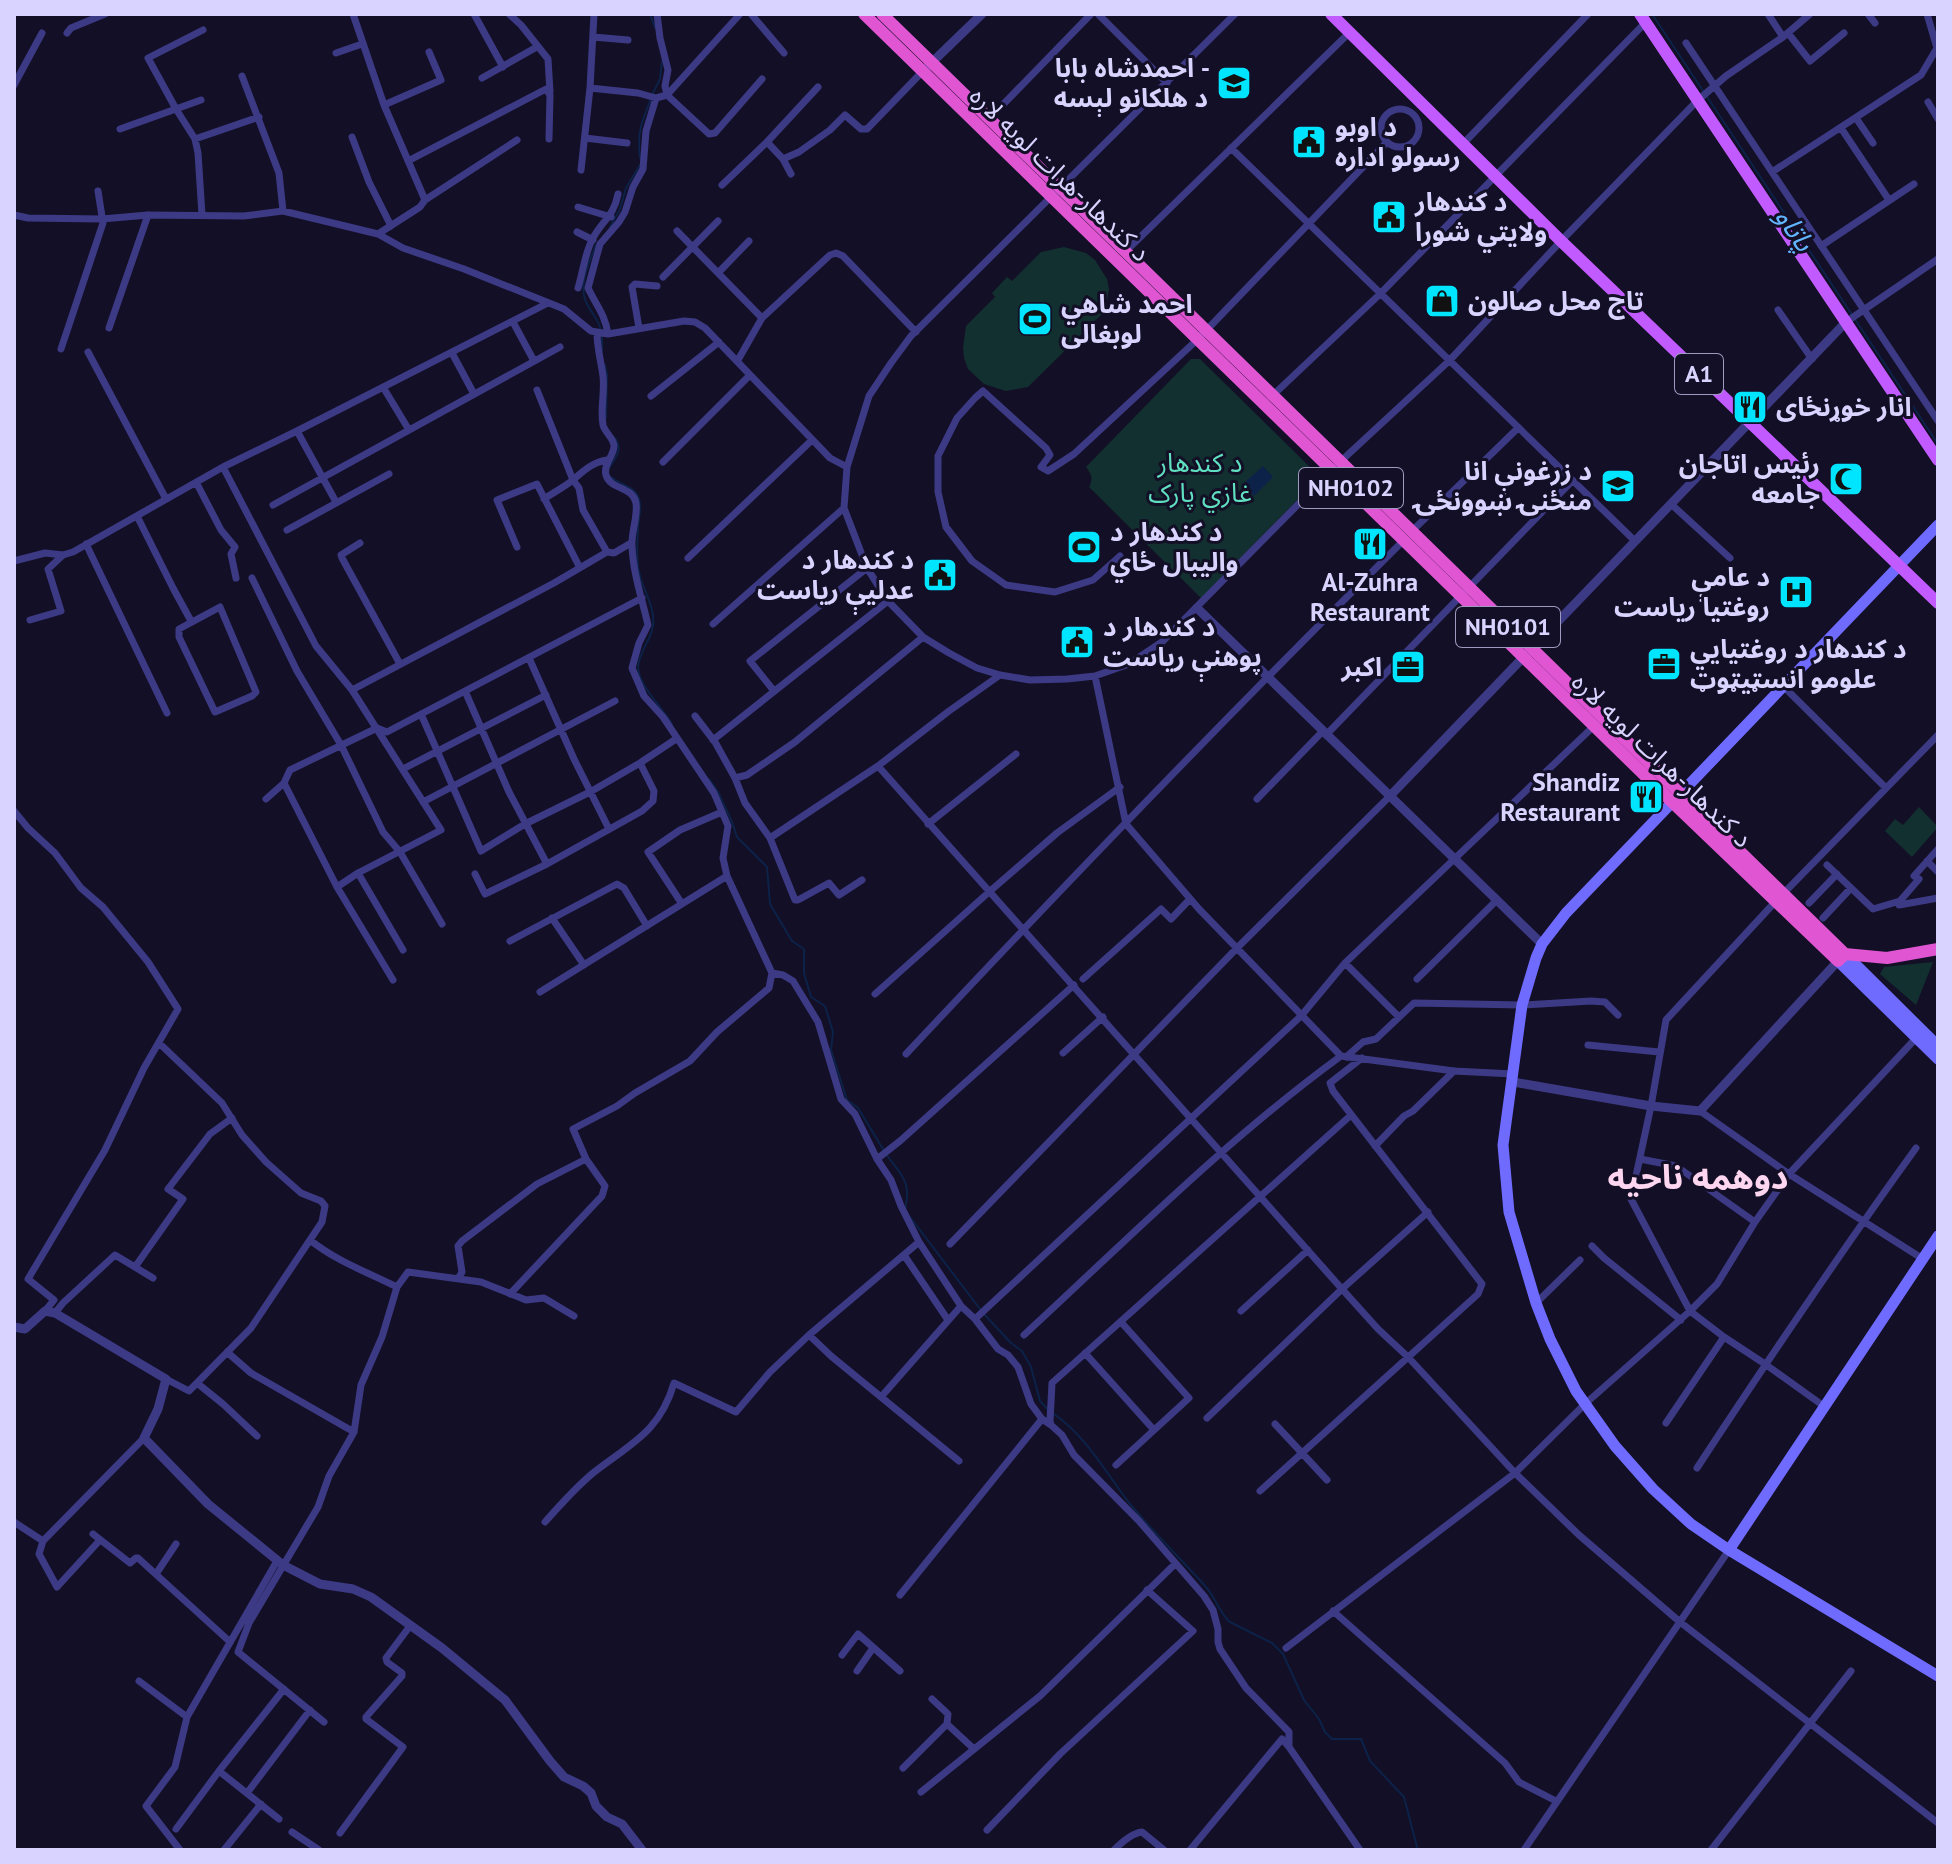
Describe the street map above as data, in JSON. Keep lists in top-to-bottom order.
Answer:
{
  "streets": {
    "highway": ["د کندهار-هرات لويه لاره", "NH0102", "NH0101"],
    "main road": ["A1"]
  },
  "districts": ["دوهمه ناحیه"],
  "water": ["پاتاو"],
  "parks": ["د کندهار غازي پارک"],
  "places": {
    "school or university": ["احمدشاه بابا - د هلکانو لېسه", "د زرغونې انا منځنۍ ښوونځۍ"],
    "public building": [
      "د اوبو رسولو اداره",
      "د کندهار ولايتي شورا",
      "د کندهار د عدلیې رياست",
      "د کندهار د پوهنې رياست"
    ],
    "shop": ["تاج محل صالون"],
    "sports": ["احمد شاهي لوبغالی", "د کندهار د واليبال ځاي"],
    "restaurant": ["انار خوړنځای", "Al-Zuhra Restaurant", "Shandiz Restaurant"],
    "mosque": ["رئيس اتاجان جامعه"],
    "hospital": ["د عامې روغتیا ریاست"],
    "office": ["د کندهار د روغتيايي علومو انسټيټوټ", "اکبر"]
  }
}
